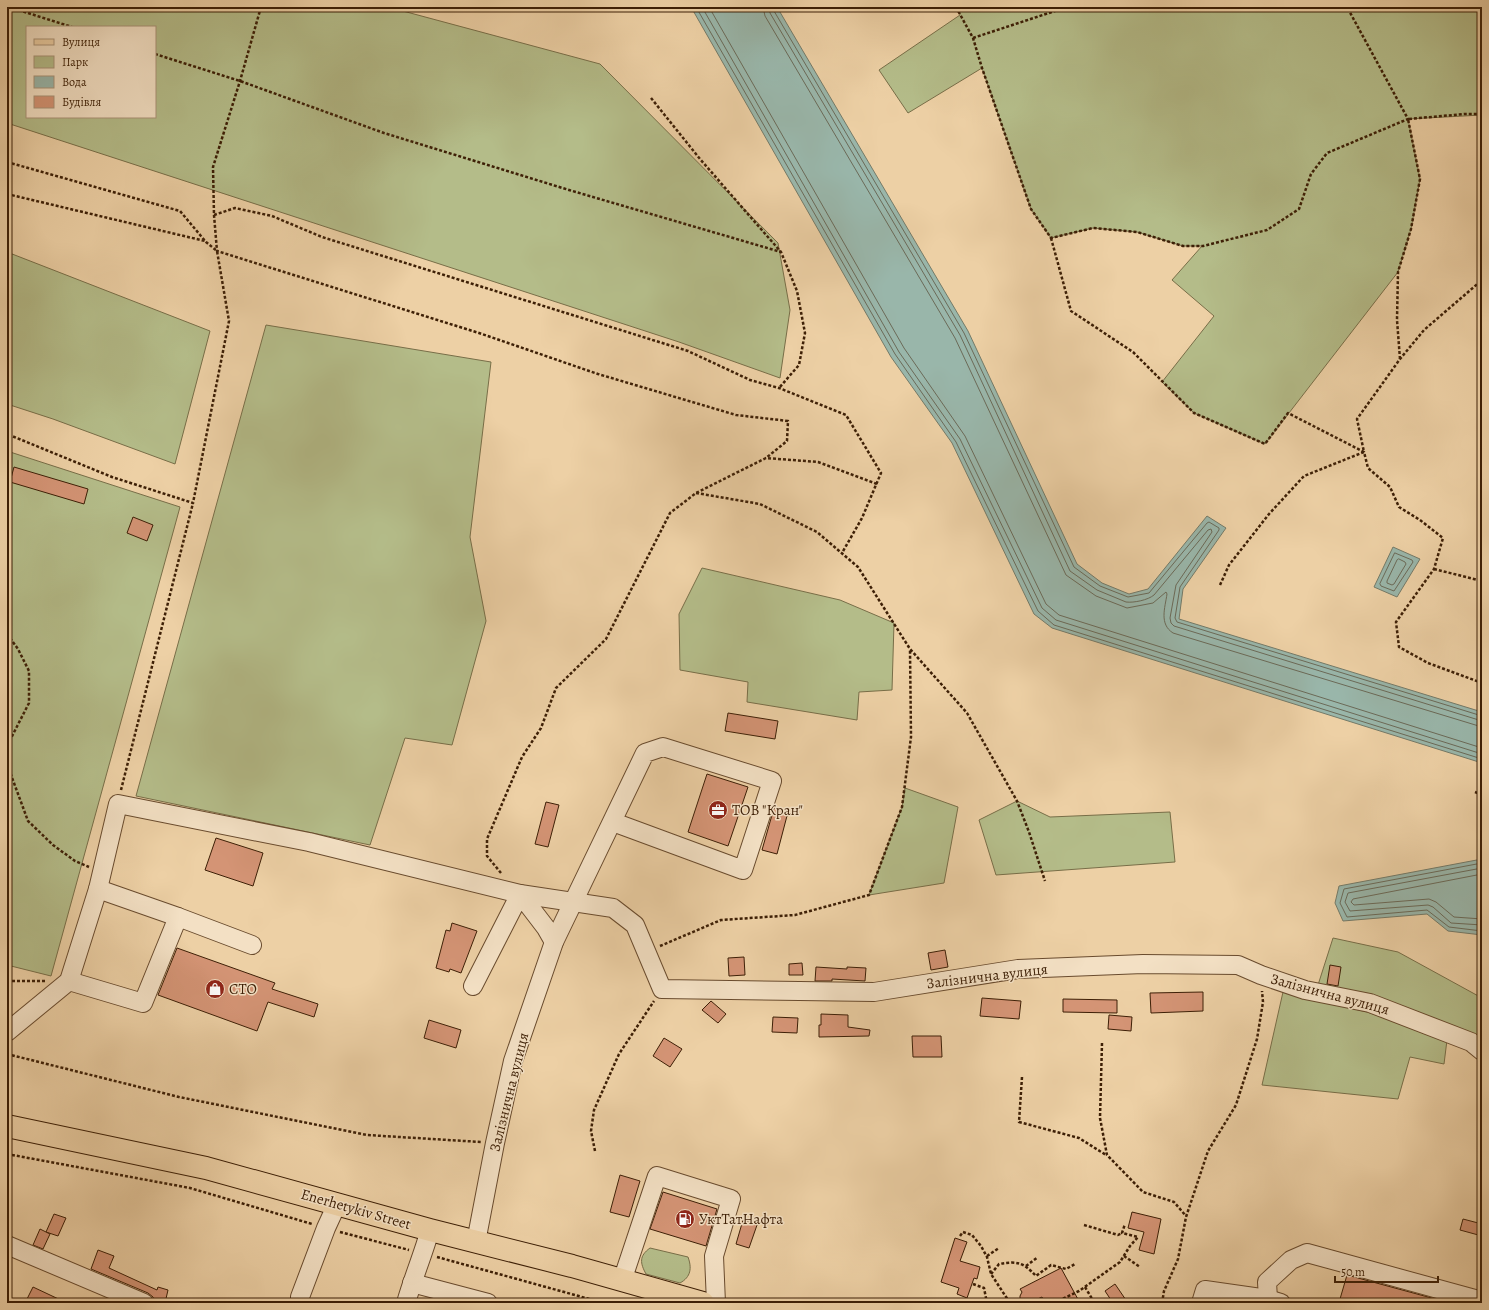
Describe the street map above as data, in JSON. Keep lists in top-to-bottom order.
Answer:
{
  "streets": {
    "main road": ["Enerhetykiv Street"],
    "street": ["Залізнична вулиця"]
  },
  "crossings": [
    ["Залізнична вулиця", "Enerhetykiv Street"]
  ],
  "places": {
    "office": ["ТОВ \"Кран\""],
    "shop": ["СТО"],
    "fuel station": ["УктТатНафта"]
  },
  "legend": [
    "Вулиця",
    "Парк",
    "Вода",
    "Будівля"
  ],
  "scale_bar": "50 m"
}
